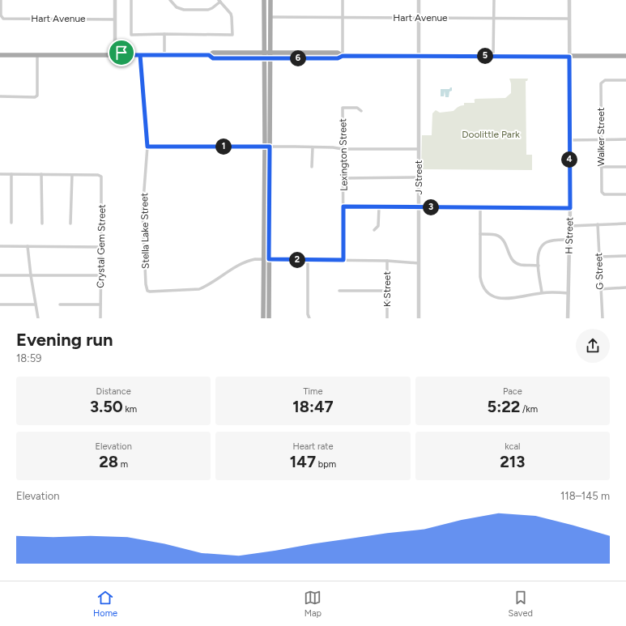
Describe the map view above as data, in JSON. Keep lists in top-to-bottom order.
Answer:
{
  "streets": {
    "street": [
      "Hart Avenue",
      "Walker Street",
      "Lexington Street",
      "J Street",
      "Stella Lake Street",
      "H Street",
      "Crystal Gem Street",
      "G Street",
      "K Street"
    ]
  },
  "crossings": [
    ["Hart Avenue", "J Street"],
    ["Hart Avenue", "H Street"]
  ],
  "parks": ["Doolittle Park"],
  "page": {
    "pins": [
      "5",
      "6",
      "1",
      "4",
      "3",
      "2"
    ],
    "heading": ["Evening run", "18:59"],
    "stats": [
      ["Distance", "3.50 km"],
      ["Time", "18:47"],
      ["Pace", "5:22 /km"],
      ["Elevation", "28 m"],
      ["Heart rate", "147 bpm"],
      ["kcal", "213"]
    ],
    "chart": ["Elevation", "118–145 m"],
    "tabs": ["Home", "Map", "Saved"]
  }
}
